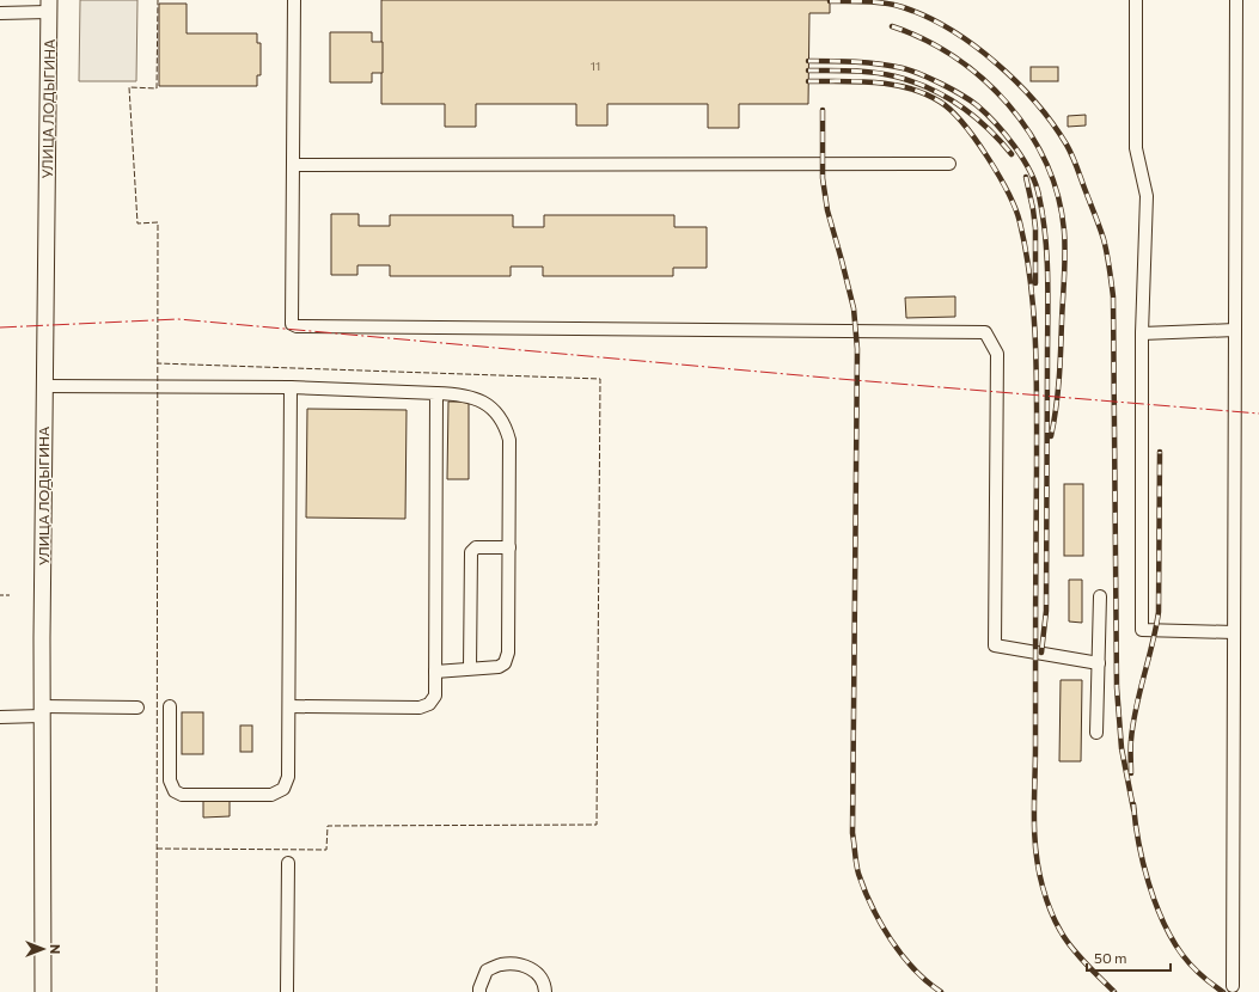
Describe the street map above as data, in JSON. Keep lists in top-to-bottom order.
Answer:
{
  "streets": {
    "main road": ["УЛИЦА ЛОДЫГИНА"]
  },
  "house_numbers": ["11"],
  "scale_bar": "50 m",
  "north": "right"
}
